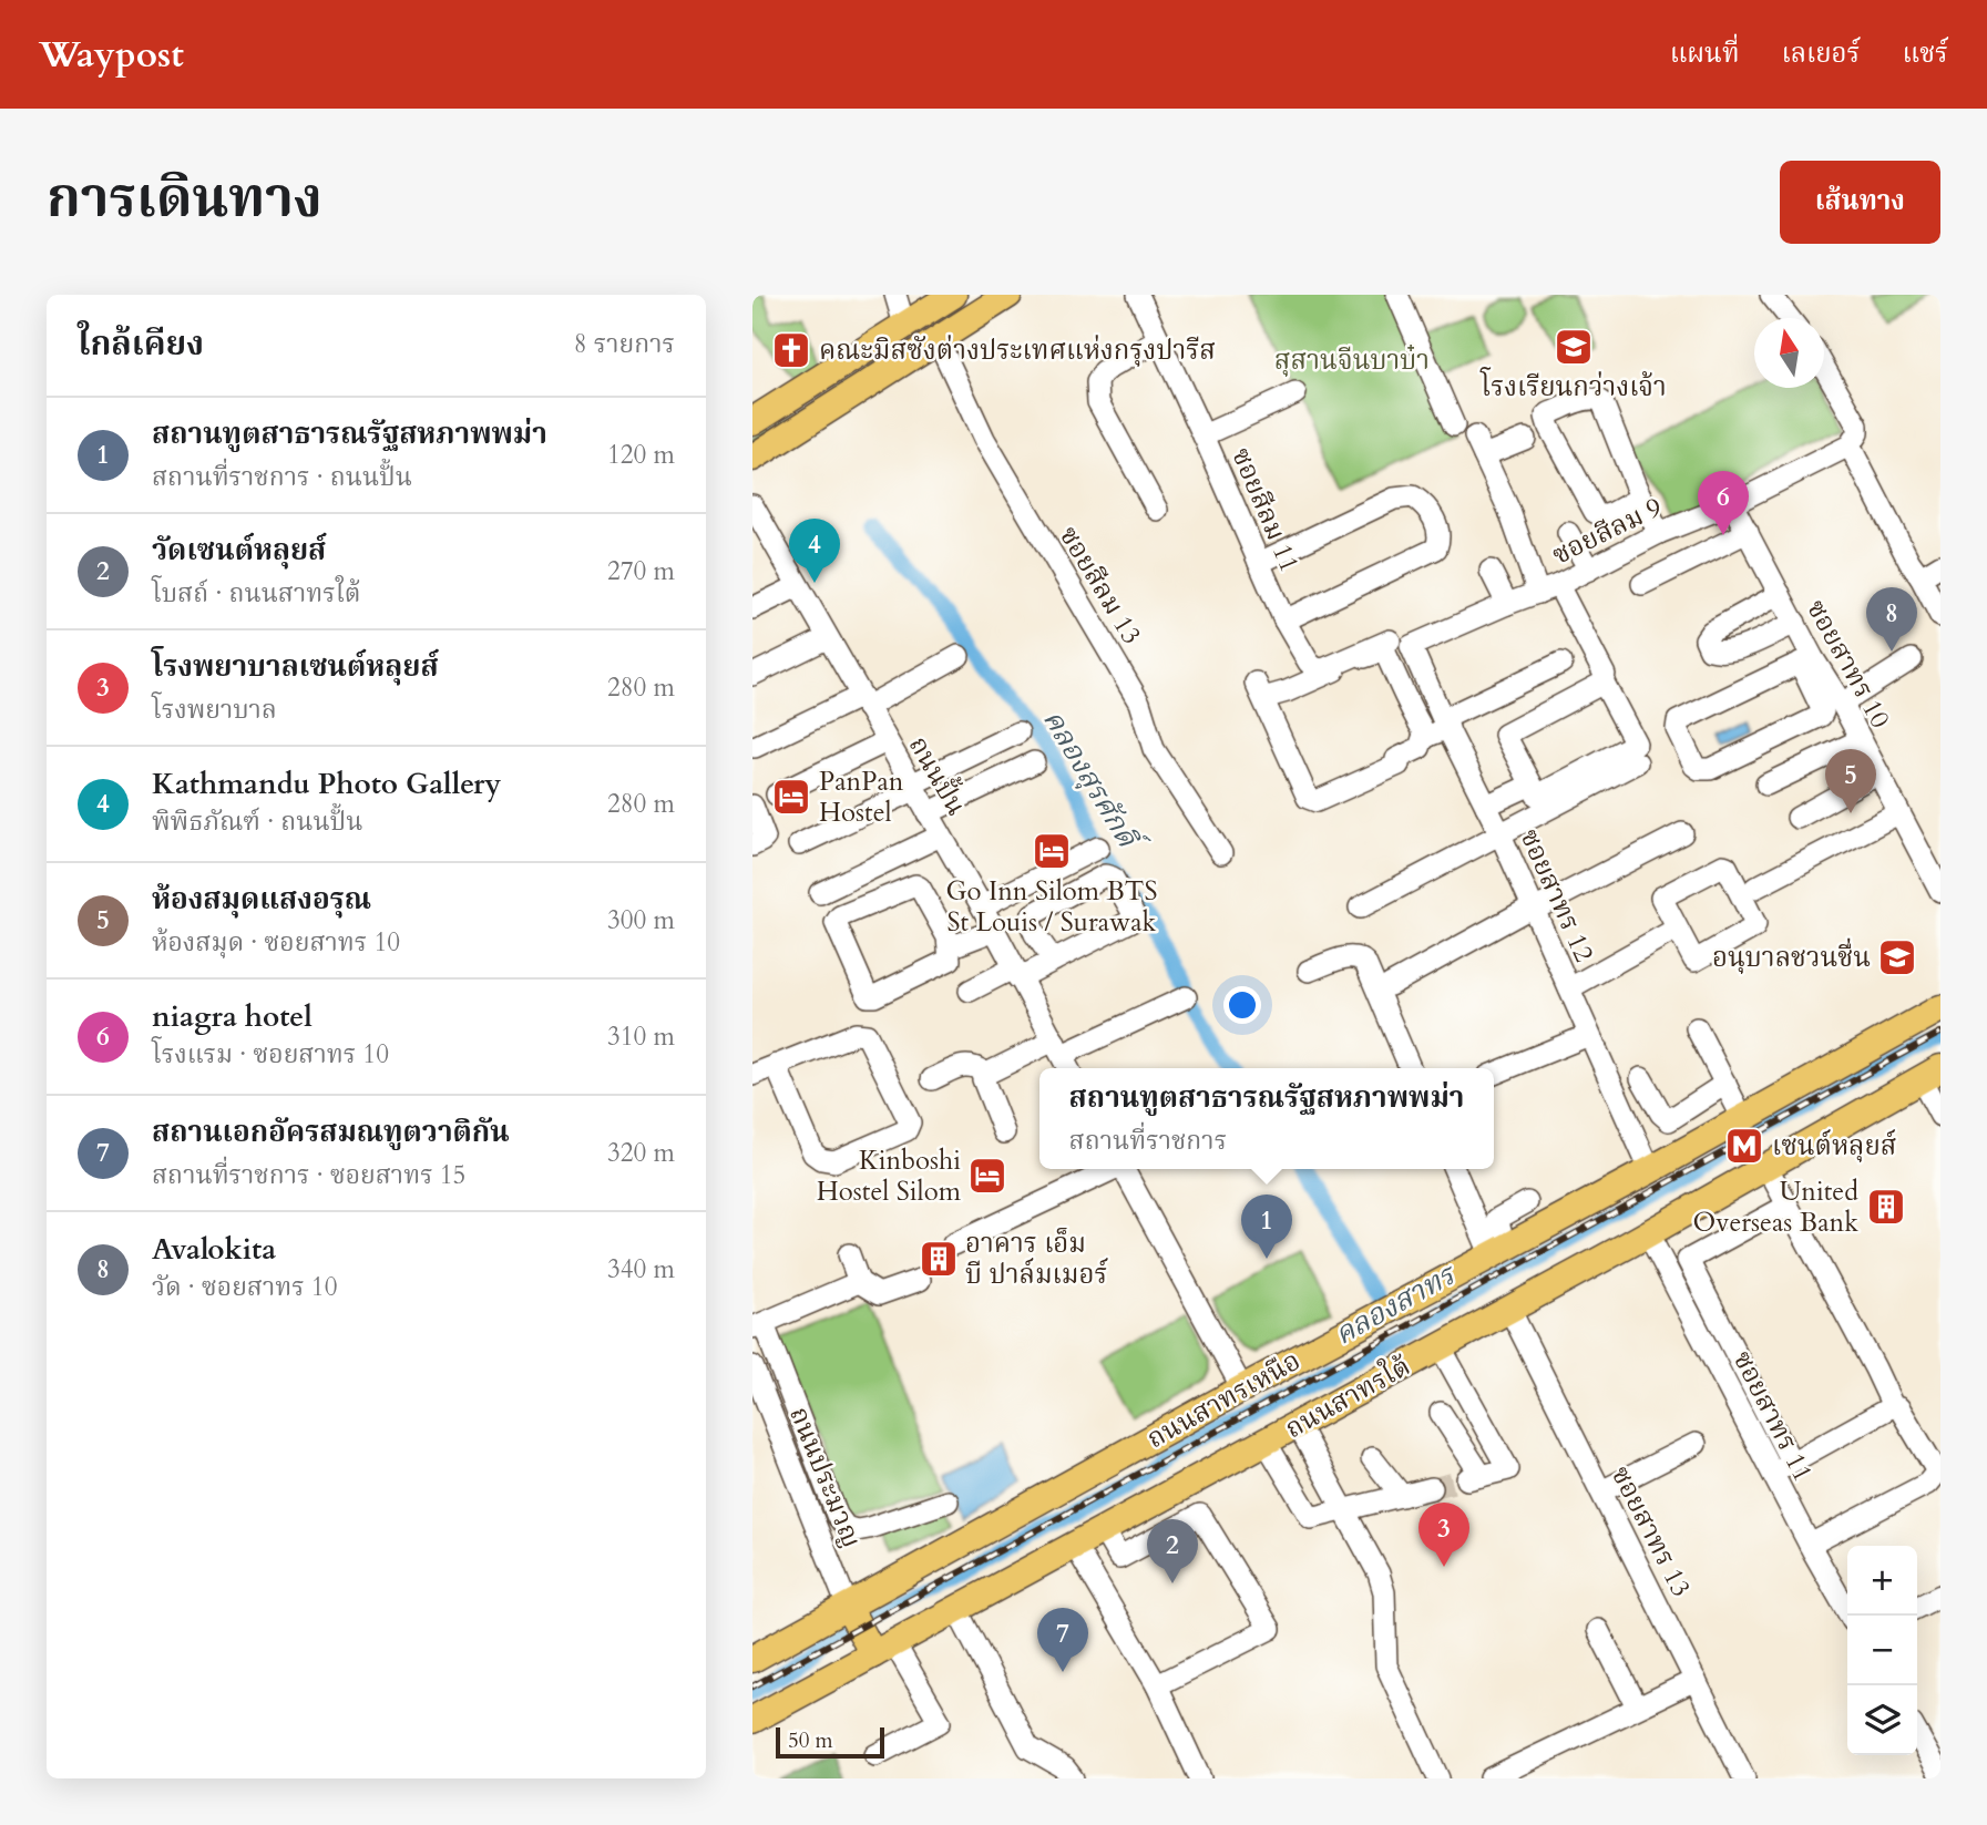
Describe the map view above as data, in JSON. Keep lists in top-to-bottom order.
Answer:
{
  "streets": {
    "main road": ["ถนนสาทรใต้", "ถนนสาทรเหนือ"],
    "street": [
      "ซอยสีลม 11",
      "ซอยสีลม 9",
      "ซอยสีลม 13",
      "ซอยสาทร 10",
      "ถนนปั้น",
      "ซอยสาทร 12",
      "ซอยสาทร 11",
      "ถนนประมวญ",
      "ซอยสาทร 13"
    ]
  },
  "crossings": [
    ["ซอยสีลม 11", "ซอยสีลม 9"],
    ["ซอยสีลม 11", "ซอยสาทร 12"],
    ["ซอยสีลม 9", "ซอยสาทร 10"],
    ["ซอยสีลม 9", "ซอยสาทร 12"],
    ["ซอยสาทร 12", "ถนนสาทรเหนือ"],
    ["ถนนสาทรใต้", "ซอยสาทร 11"],
    ["ถนนสาทรใต้", "ซอยสาทร 13"],
    ["ถนนสาทรเหนือ", "ถนนประมวญ"]
  ],
  "water": ["คลองสุรศักดิ์", "คลองสาทร"],
  "parks": ["สุสานจีนบาบ๋า"],
  "places": {
    "school or university": ["โรงเรียนกว่างเจ้า", "อนุบาลชวนชื่น"],
    "church": ["คณะมิสซังต่างประเทศแห่งกรุงปารีส"],
    "hotel": ["PanPan Hostel", "Go Inn Silom BTS St Louis / Surawak", "Kinboshi Hostel Silom"],
    "metro station": ["เซนต์หลุยส์"],
    "building": ["United Overseas Bank", "อาคาร เอ็ม บี ปาล์มเมอร์"]
  },
  "scale_bar": "50 m",
  "north": "top",
  "page": {
    "header": "Waypost",
    "nav": ["แผนที่", "เลเยอร์", "แชร์"],
    "title": "การเดินทาง",
    "buttons": "เส้นทาง",
    "heading": ["ใกล้เคียง", "8 รายการ"],
    "list": [
      {
        "mark": "1",
        "name": "สถานทูตสาธารณรัฐสหภาพพม่า",
        "note": "สถานที่ราชการ · ถนนปั้น",
        "value": "120 m"
      },
      {
        "mark": "2",
        "name": "วัดเซนต์หลุยส์",
        "note": "โบสถ์ · ถนนสาทรใต้",
        "value": "270 m"
      },
      {
        "mark": "3",
        "name": "โรงพยาบาลเซนต์หลุยส์",
        "note": "โรงพยาบาล",
        "value": "280 m"
      },
      {
        "mark": "4",
        "name": "Kathmandu Photo Gallery",
        "note": "พิพิธภัณฑ์ · ถนนปั้น",
        "value": "280 m"
      },
      {
        "mark": "5",
        "name": "ห้องสมุดแสงอรุณ",
        "note": "ห้องสมุด · ซอยสาทร 10",
        "value": "300 m"
      },
      {
        "mark": "6",
        "name": "niagra hotel",
        "note": "โรงแรม · ซอยสาทร 10",
        "value": "310 m"
      },
      {
        "mark": "7",
        "name": "สถานเอกอัครสมณทูตวาติกัน",
        "note": "สถานที่ราชการ · ซอยสาทร 15",
        "value": "320 m"
      },
      {
        "mark": "8",
        "name": "Avalokita",
        "note": "วัด · ซอยสาทร 10",
        "value": "340 m"
      }
    ],
    "pins": [
      "6",
      "4",
      "8",
      "5",
      "1",
      "3",
      "2",
      "7"
    ],
    "popup": ["สถานทูตสาธารณรัฐสหภาพพม่า", "สถานที่ราชการ"],
    "map_buttons": ["+", "−"],
    "scale": "50 m"
  }
}
